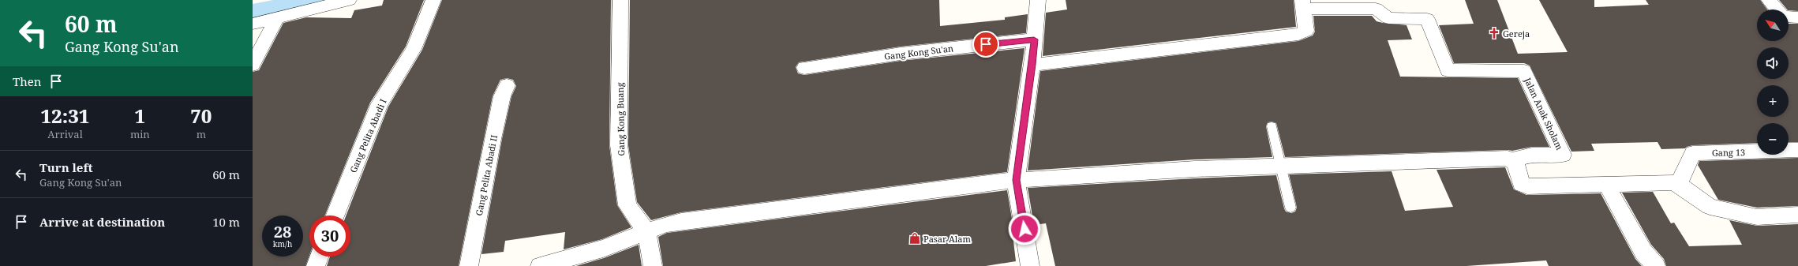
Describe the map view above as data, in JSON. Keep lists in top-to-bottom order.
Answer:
{
  "streets": {
    "street": [
      "Gang Kong Su'an",
      "Jalan Anak Sholam",
      "Gang Kong Buang",
      "Gang Pelita Abadi I",
      "Gang 13",
      "Gang Pelita Abadi II"
    ]
  },
  "places": {
    "church": ["Gereja"],
    "shop": ["Pasar Alam"]
  },
  "north": "top left",
  "page": {
    "turn": ["60 m", "Gang Kong Su'an"],
    "map_buttons": ["+", "−"],
    "then": "Then",
    "eta": [
      "12:31",
      "Arrival",
      "1",
      "min",
      "70",
      "m"
    ],
    "list": [
      {
        "name": "Turn left",
        "note": "Gang Kong Su'an",
        "value": "60 m"
      },
      {
        "name": "Arrive at destination",
        "value": "10 m"
      }
    ],
    "speed": "28 km/h",
    "limit": "30"
  }
}
